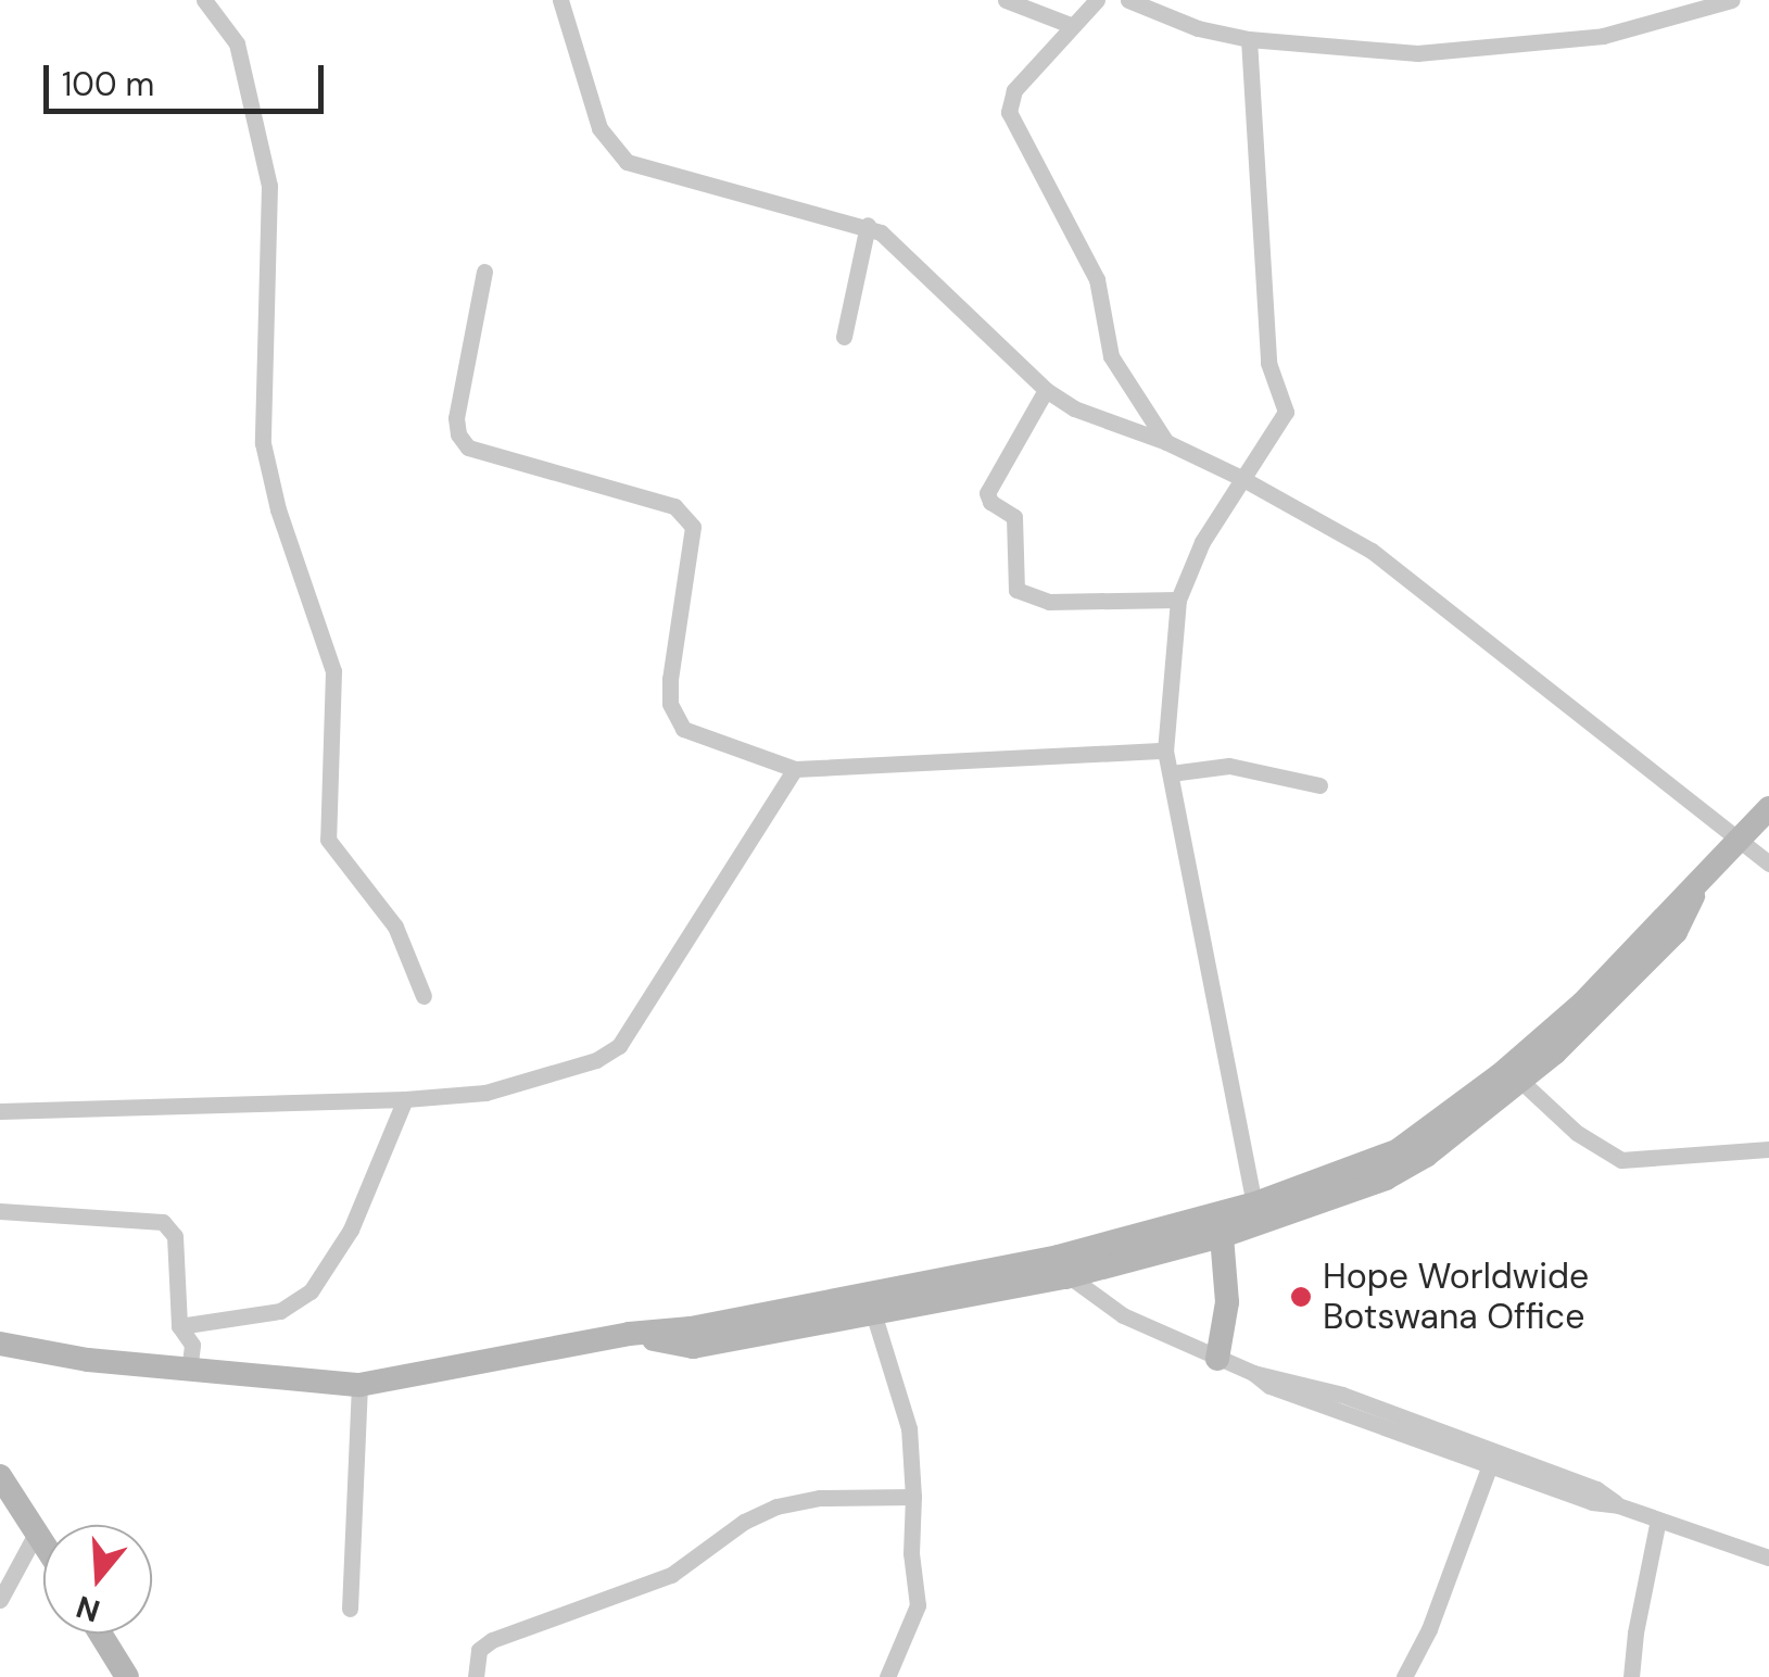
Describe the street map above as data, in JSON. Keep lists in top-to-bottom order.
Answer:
{
  "places": ["Hope Worldwide Botswana Office"],
  "scale_bar": "100 m",
  "north": "bottom"
}
